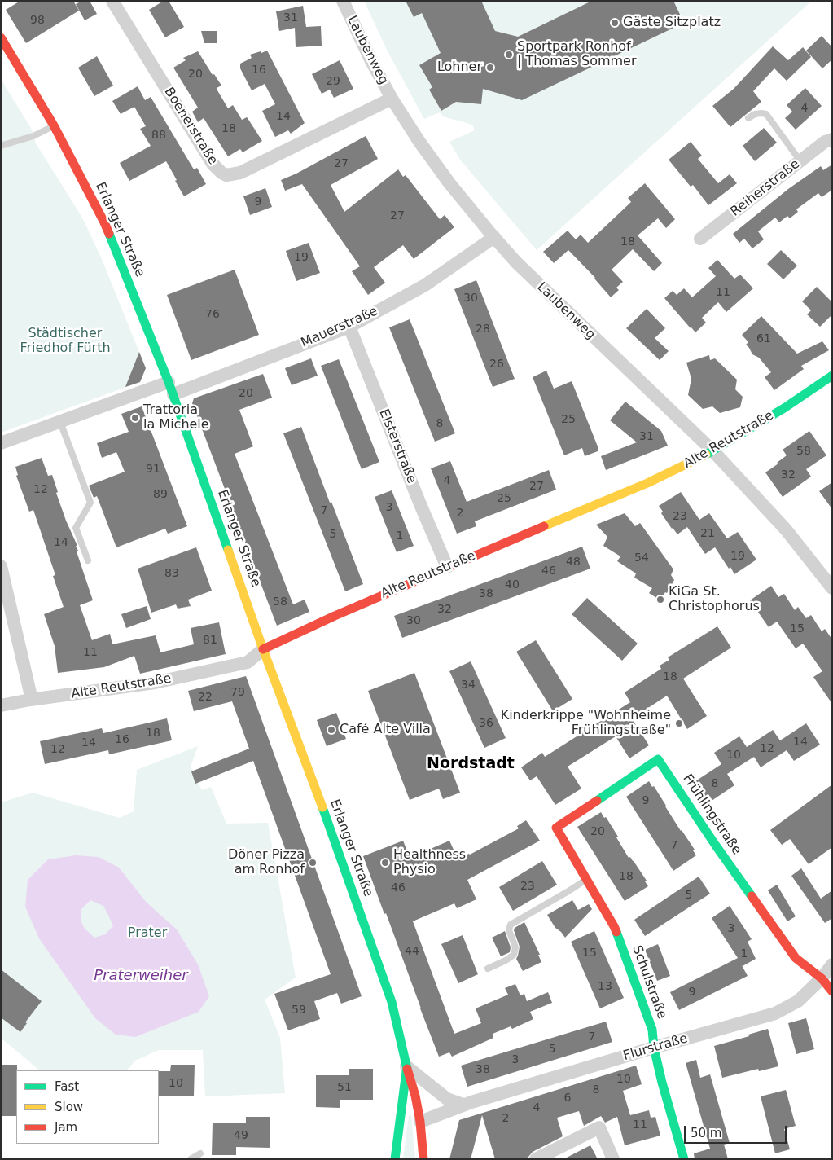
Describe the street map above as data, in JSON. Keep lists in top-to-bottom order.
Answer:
{
  "streets": {
    "main road": [
      "Erlanger Straße",
      "Alte Reutstraße",
      "Frühlingstraße",
      "Schulstraße"
    ],
    "street": [
      "Laubenweg",
      "Boenerstraße",
      "Reiherstraße",
      "Mauerstraße",
      "Elsterstraße",
      "Flurstraße"
    ]
  },
  "crossings": [
    ["Laubenweg", "Boenerstraße"],
    ["Laubenweg", "Mauerstraße"],
    ["Laubenweg", "Alte Reutstraße"],
    ["Erlanger Straße", "Mauerstraße"],
    ["Erlanger Straße", "Alte Reutstraße"],
    ["Erlanger Straße", "Flurstraße"],
    ["Mauerstraße", "Elsterstraße"],
    ["Alte Reutstraße", "Elsterstraße"],
    ["Frühlingstraße", "Schulstraße"],
    ["Frühlingstraße", "Flurstraße"],
    ["Schulstraße", "Flurstraße"]
  ],
  "districts": ["Nordstadt"],
  "water": ["Praterweiher"],
  "parks": ["Städtischer Friedhof Fürth", "Prater"],
  "places": [
    "Gäste Sitzplatz",
    "Sportpark Ronhof | Thomas Sommer",
    "Lohner",
    "Trattoria la Michele",
    "KiGa St. Christophorus",
    "Kinderkrippe \"Wohnheime Frühlingstraße\"",
    "Café Alte Villa",
    "Döner Pizza am Ronhof",
    "Healthness Physio"
  ],
  "house_numbers": [
    "31",
    "98",
    "16",
    "20",
    "29",
    "4",
    "14",
    "18",
    "88",
    "27",
    "9",
    "27",
    "18",
    "19",
    "11",
    "30",
    "76",
    "28",
    "61",
    "26",
    "20",
    "25",
    "8",
    "31",
    "58",
    "91",
    "32",
    "4",
    "27",
    "12",
    "89",
    "25",
    "3",
    "7",
    "2",
    "23",
    "21",
    "5",
    "1",
    "14",
    "19",
    "54",
    "48",
    "46",
    "83",
    "40",
    "38",
    "58",
    "32",
    "30",
    "15",
    "81",
    "11",
    "18",
    "34",
    "79",
    "22",
    "36",
    "18",
    "16",
    "14",
    "14",
    "12",
    "12",
    "10",
    "8",
    "9",
    "20",
    "7",
    "18",
    "23",
    "46",
    "5",
    "3",
    "44",
    "15",
    "1",
    "13",
    "9",
    "59",
    "7",
    "5",
    "3",
    "38",
    "10",
    "10",
    "51",
    "8",
    "6",
    "4",
    "2",
    "11",
    "49"
  ],
  "legend": ["Fast", "Slow", "Jam"],
  "scale_bar": "50 m"
}
